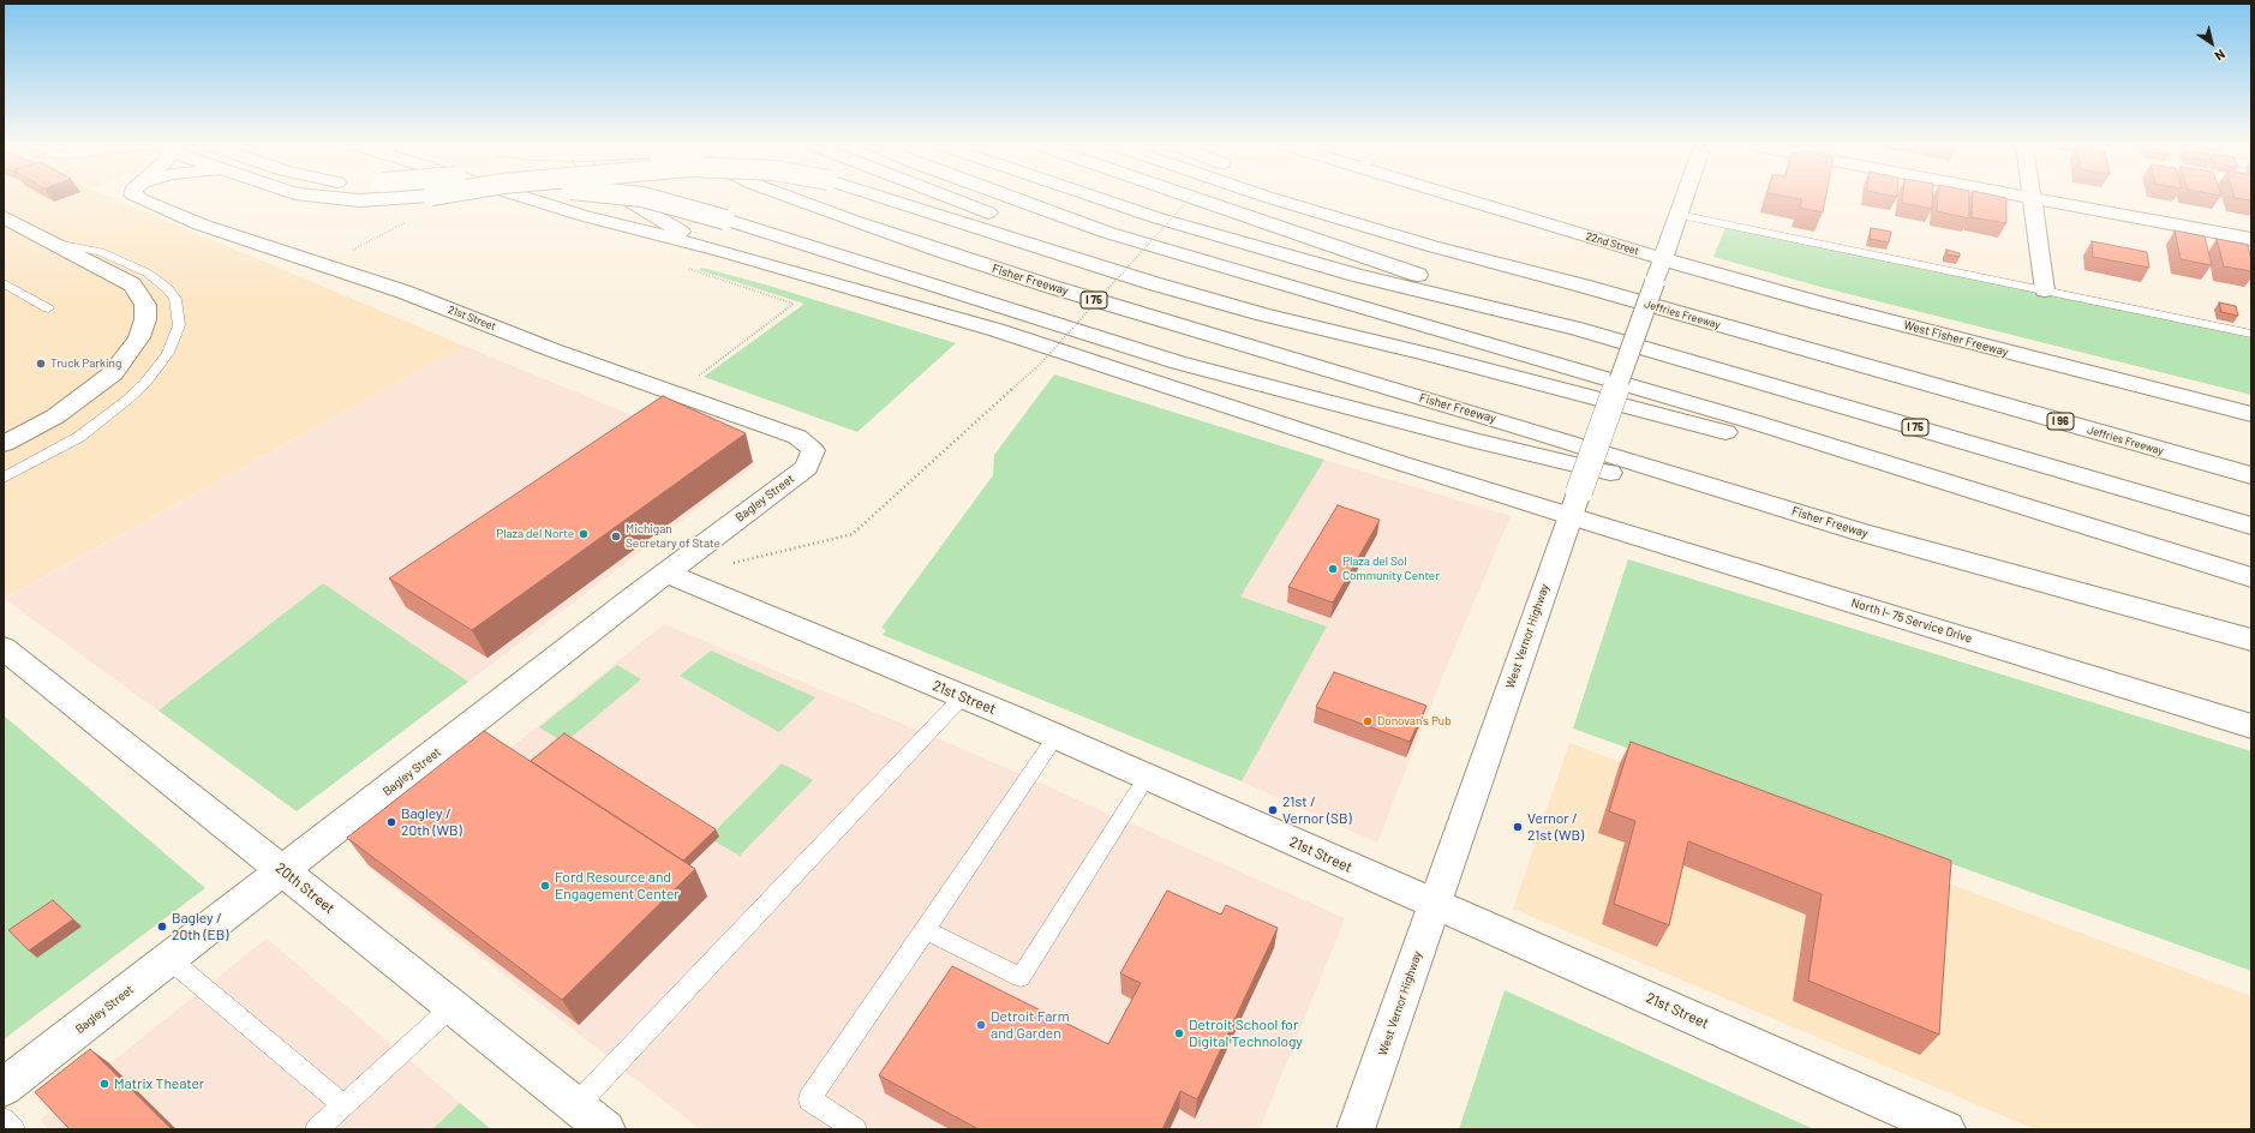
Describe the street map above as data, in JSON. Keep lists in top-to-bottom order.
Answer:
{
  "streets": {
    "main road": [
      "22nd Street",
      "Fisher Freeway",
      "I 75",
      "Jeffries Freeway",
      "21st Street",
      "West Fisher Freeway",
      "I 96",
      "Bagley Street",
      "North I- 75 Service Drive",
      "West Vernor Highway",
      "20th Street"
    ]
  },
  "crossings": [
    ["22nd Street", "West Fisher Freeway"],
    ["22nd Street", "West Vernor Highway"],
    ["21st Street", "Bagley Street"],
    ["21st Street", "West Vernor Highway"],
    ["West Fisher Freeway", "West Vernor Highway"],
    ["Bagley Street", "20th Street"],
    ["North I- 75 Service Drive", "West Vernor Highway"]
  ],
  "places": [
    "Truck Parking",
    "Plaza del Norte",
    "Michigan Secretary of State",
    "Plaza del Sol Community Center",
    "Donovan's Pub",
    "21st / Vernor (SB)",
    "Bagley / 20th (WB)",
    "Vernor / 21st (WB)",
    "Ford Resource and Engagement Center",
    "Bagley / 20th (EB)",
    "Detroit Farm and Garden",
    "Detroit School for Digital Technology",
    "Matrix Theater"
  ],
  "north": "bottom right"
}
